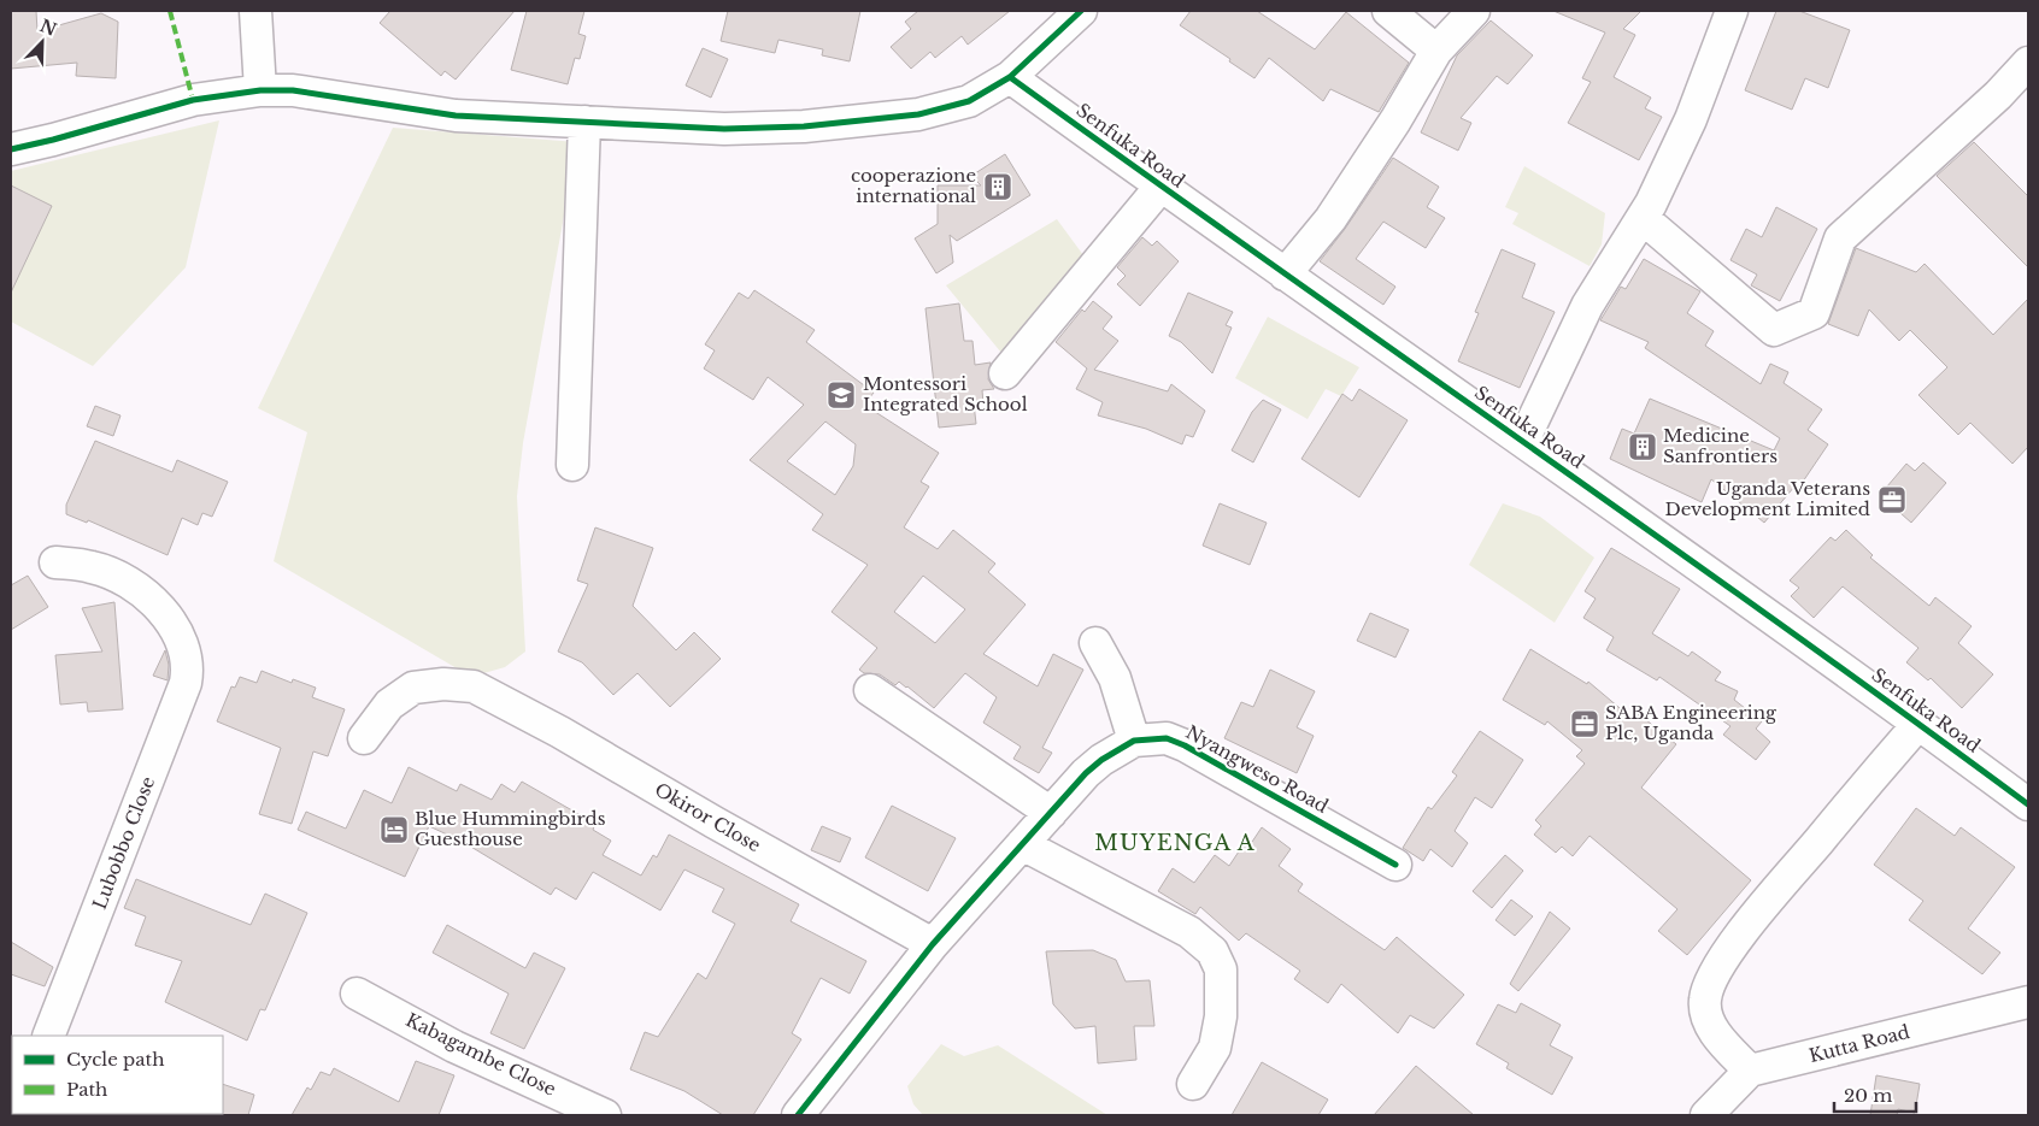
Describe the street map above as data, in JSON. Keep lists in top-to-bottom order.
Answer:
{
  "streets": {
    "street": [
      "Senfuka Road",
      "Nyangweso Road",
      "Okiror Close",
      "Lubobbo Close",
      "Kutta Road",
      "Kabagambe Close"
    ]
  },
  "crossings": [
    ["Nyangweso Road", "Okiror Close"]
  ],
  "districts": ["MUYENGA A"],
  "places": {
    "building": ["cooperazione international", "Medicine Sanfrontiers"],
    "school or university": ["Montessori Integrated School"],
    "office": ["Uganda Veterans Development Limited", "SABA Engineering Plc, Uganda"],
    "hotel": ["Blue Hummingbirds Guesthouse"]
  },
  "legend": ["Cycle path", "Path"],
  "scale_bar": "20 m",
  "north": "top right"
}
